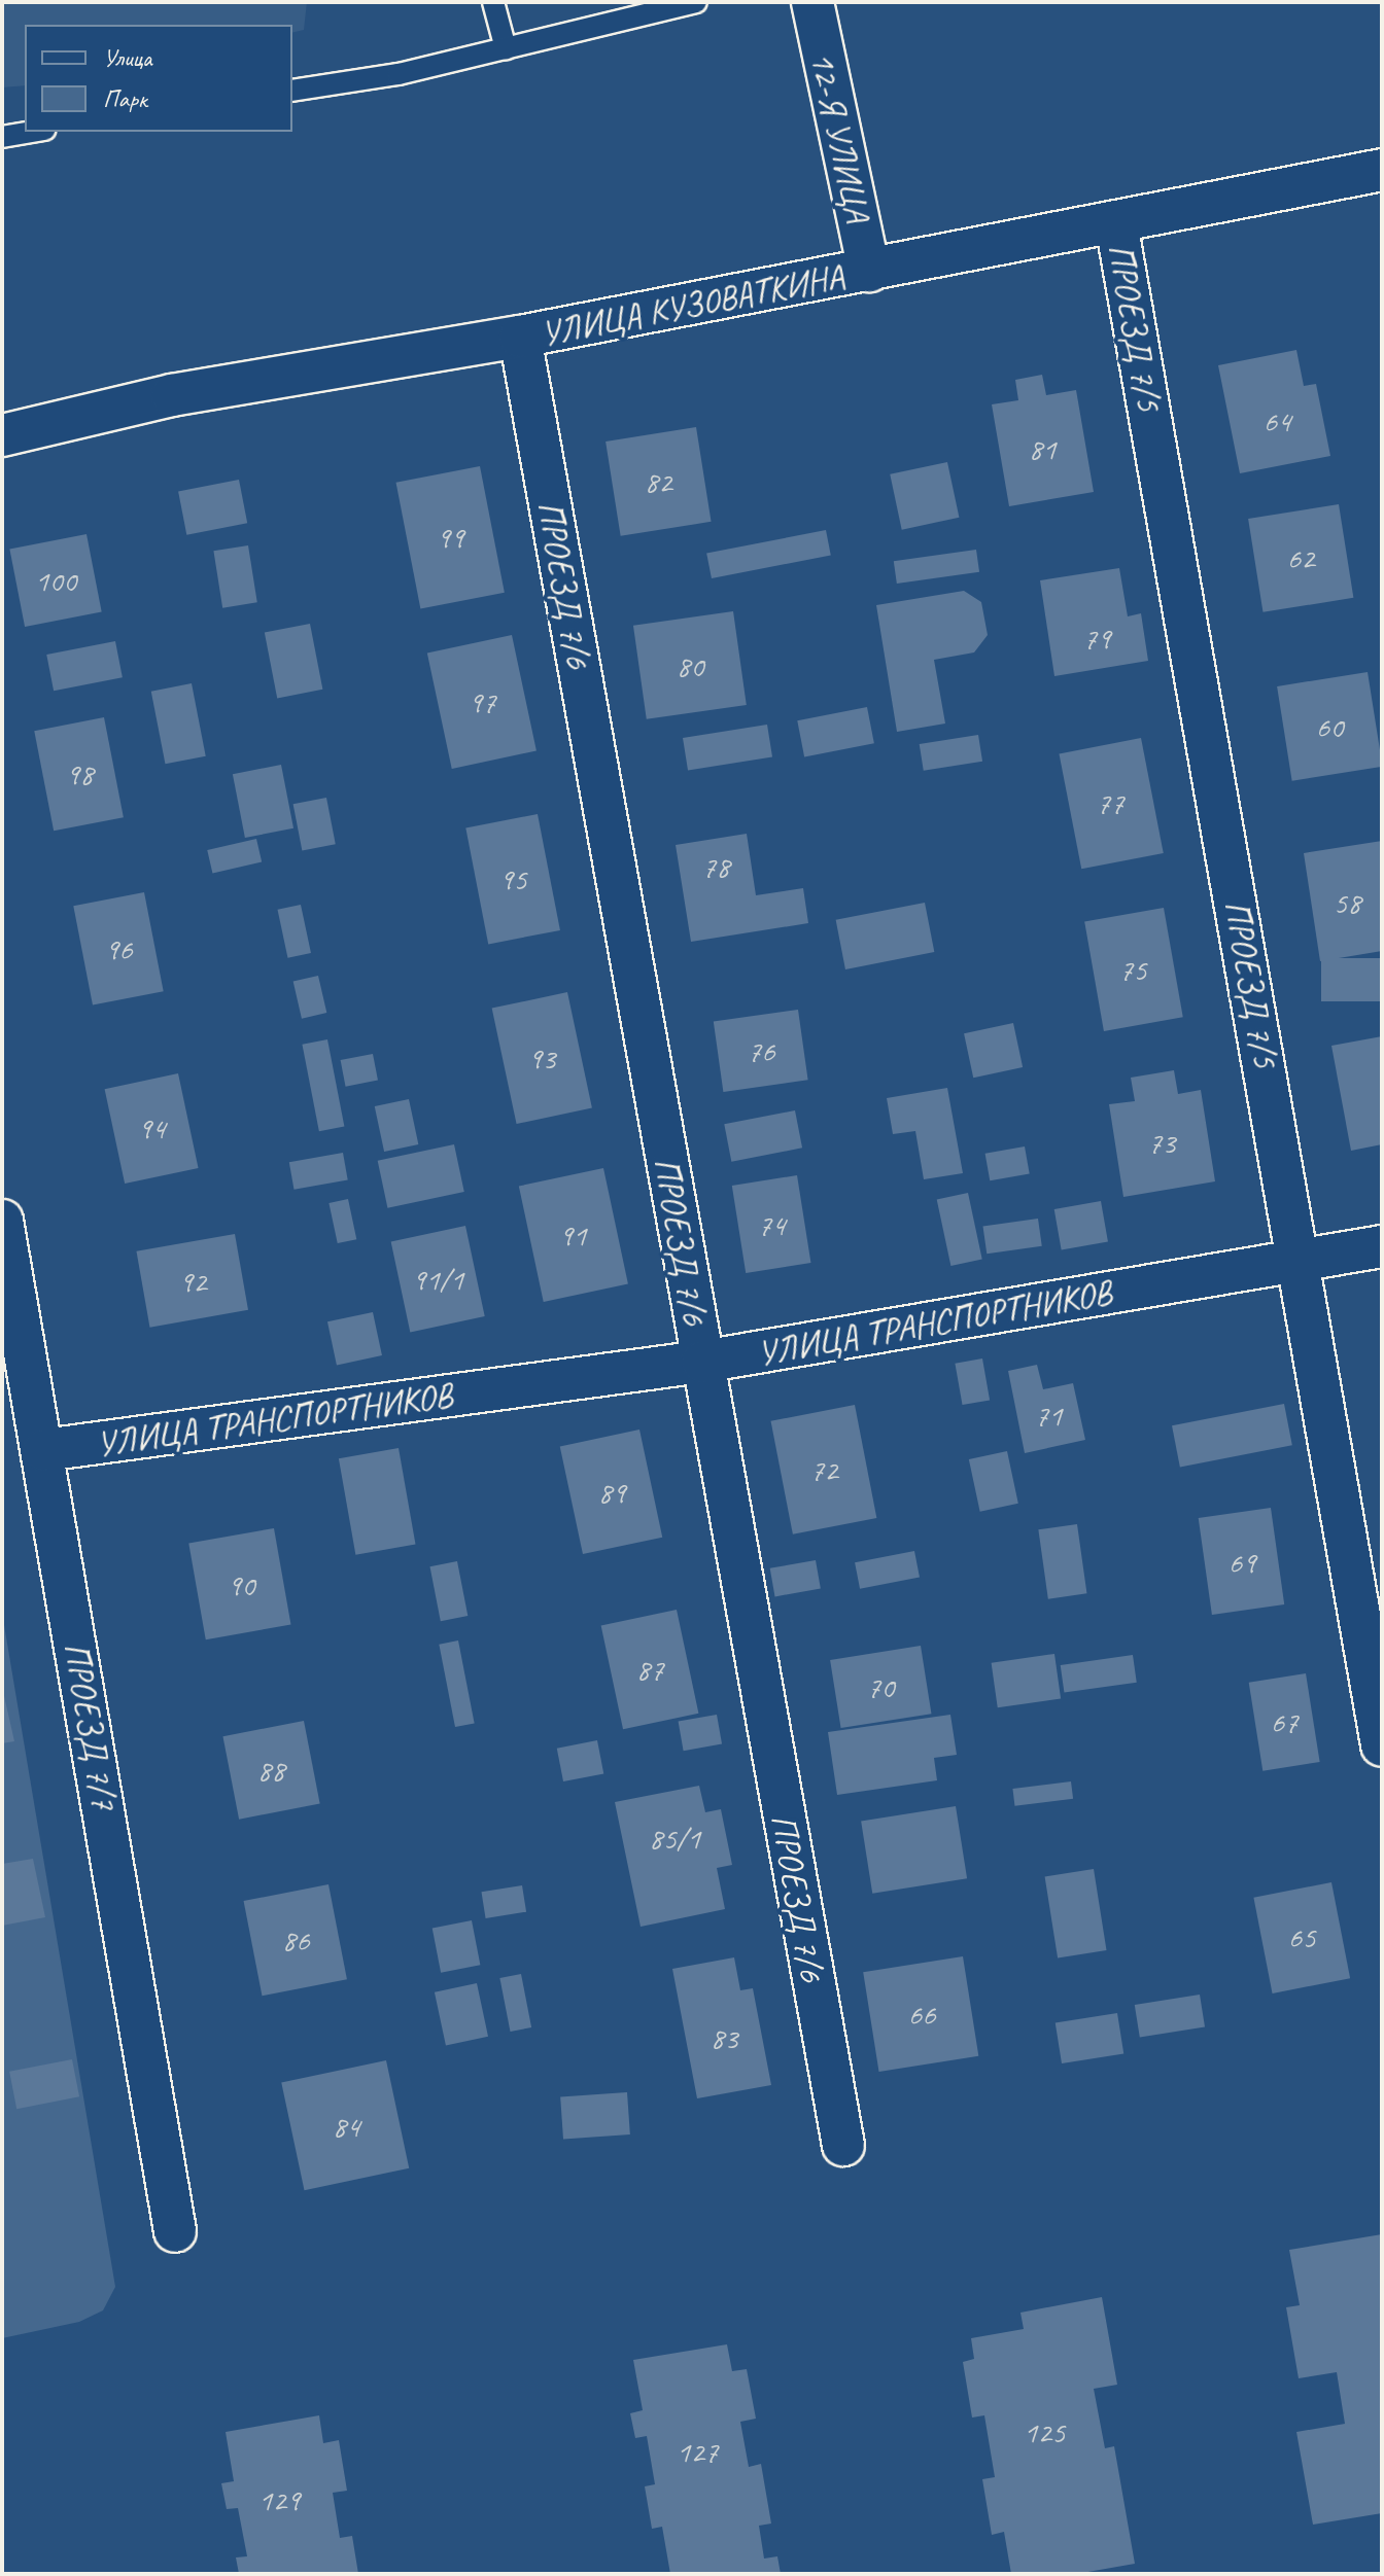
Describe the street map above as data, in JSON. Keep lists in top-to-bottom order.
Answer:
{
  "streets": {
    "street": [
      "12-Я УЛИЦА",
      "УЛИЦА КУЗОВАТКИНА",
      "ПРОЕЗД 7/5",
      "ПРОЕЗД 7/6",
      "УЛИЦА ТРАНСПОРТНИКОВ",
      "ПРОЕЗД 7/7"
    ]
  },
  "crossings": [
    ["12-Я УЛИЦА", "УЛИЦА КУЗОВАТКИНА"],
    ["УЛИЦА КУЗОВАТКИНА", "ПРОЕЗД 7/5"],
    ["УЛИЦА КУЗОВАТКИНА", "ПРОЕЗД 7/6"],
    ["ПРОЕЗД 7/5", "УЛИЦА ТРАНСПОРТНИКОВ"],
    ["ПРОЕЗД 7/6", "УЛИЦА ТРАНСПОРТНИКОВ"],
    ["УЛИЦА ТРАНСПОРТНИКОВ", "ПРОЕЗД 7/7"]
  ],
  "house_numbers": [
    "64",
    "81",
    "82",
    "99",
    "62",
    "100",
    "79",
    "80",
    "97",
    "60",
    "98",
    "77",
    "78",
    "95",
    "58",
    "96",
    "75",
    "76",
    "93",
    "94",
    "73",
    "74",
    "91",
    "91/1",
    "92",
    "71",
    "72",
    "89",
    "69",
    "90",
    "87",
    "70",
    "67",
    "88",
    "85/1",
    "65",
    "86",
    "66",
    "83",
    "84",
    "125",
    "127",
    "129"
  ],
  "legend": ["Улица", "Парк"]
}
